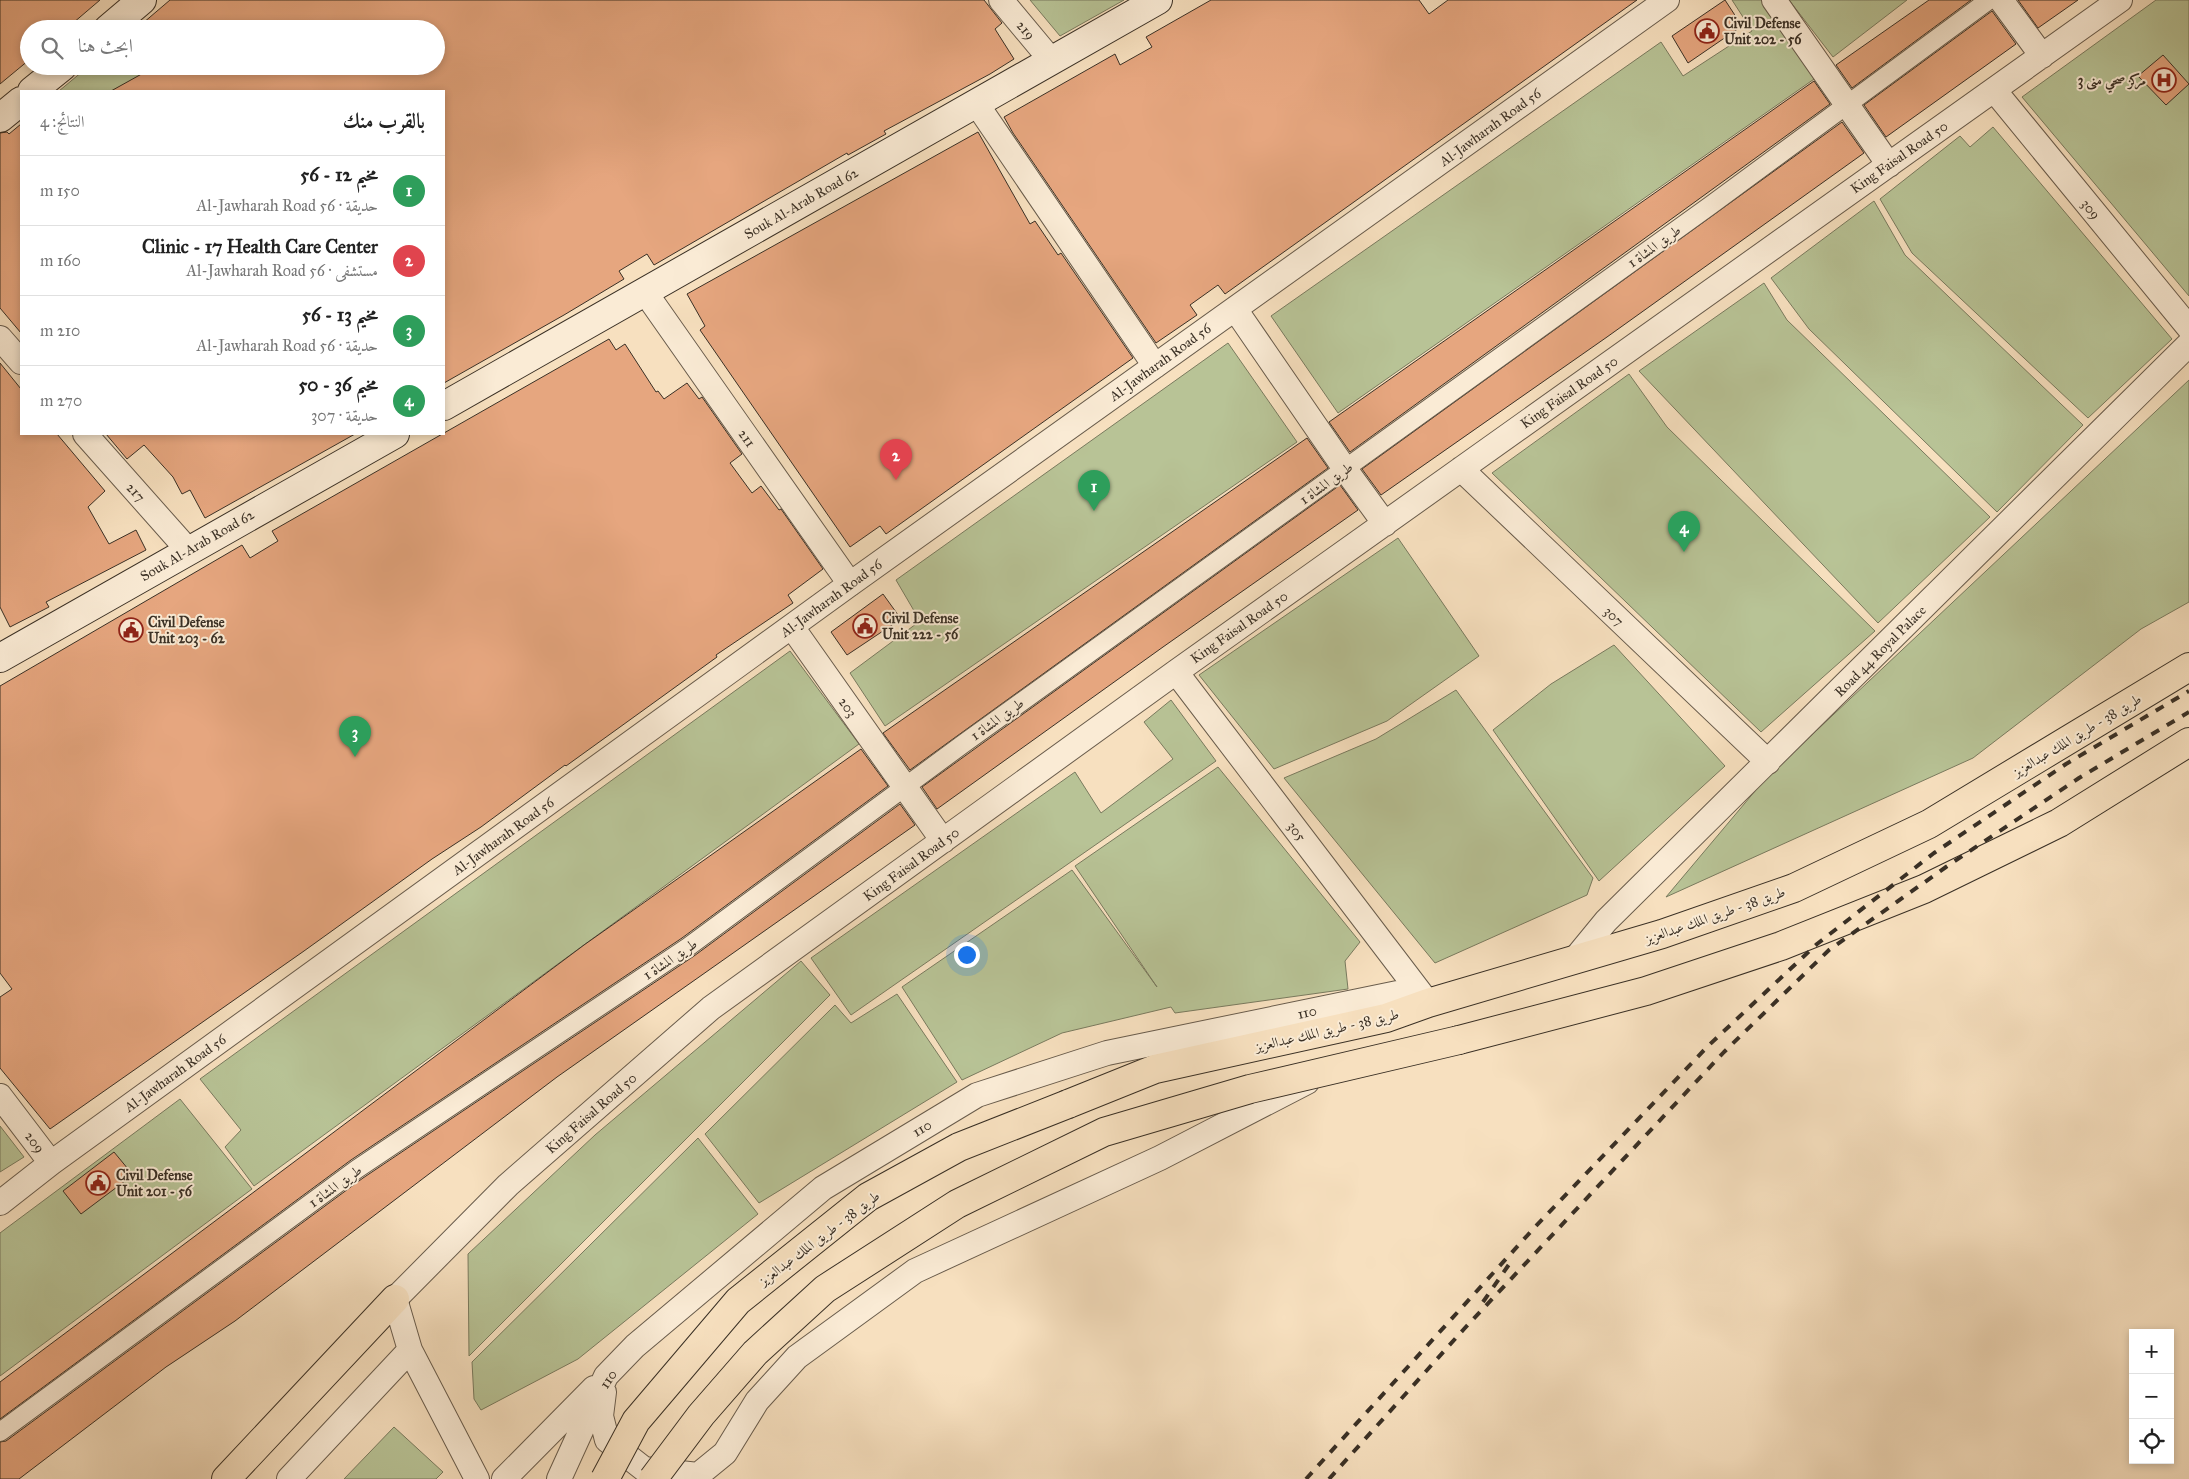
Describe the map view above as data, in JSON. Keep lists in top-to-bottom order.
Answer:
{
  "streets": {
    "main road": ["Souk Al-Arab Road 62", "طريق 38 - طريق الملك عبدالعزيز"],
    "street": [
      "219",
      "Al-Jawharah Road 56",
      "King Faisal Road 50",
      "309",
      "طريق المشاة 1",
      "211",
      "217",
      "307",
      "Road 44 Royal Palace",
      "203",
      "305",
      "110",
      "209"
    ]
  },
  "crossings": [
    ["219", "Souk Al-Arab Road 62"],
    ["Al-Jawharah Road 56", "211"],
    ["Al-Jawharah Road 56", "203"],
    ["Al-Jawharah Road 56", "209"],
    ["King Faisal Road 50", "309"],
    ["King Faisal Road 50", "307"],
    ["King Faisal Road 50", "203"],
    ["King Faisal Road 50", "305"],
    ["Souk Al-Arab Road 62", "211"],
    ["Souk Al-Arab Road 62", "217"],
    ["طريق المشاة 1", "203"],
    ["307", "Road 44 Royal Palace"],
    ["Road 44 Royal Palace", "طريق 38 - طريق الملك عبدالعزيز"],
    ["طريق 38 - طريق الملك عبدالعزيز", "305"],
    ["طريق 38 - طريق الملك عبدالعزيز", "110"],
    ["305", "110"]
  ],
  "places": {
    "public building": [
      "Civil Defense Unit 202 - 56",
      "Civil Defense Unit 222 - 56",
      "Civil Defense Unit 203 - 62",
      "Civil Defense Unit 201 - 56"
    ],
    "hospital": ["مركز صحي منى 3"]
  },
  "page": {
    "search": "ابحث هنا",
    "heading": ["بالقرب منك", "النتائج: 4"],
    "list": [
      {
        "mark": "1",
        "name": "مخيم 12 - 56",
        "note": "حديقة · Al-Jawharah Road 56",
        "value": "150 m"
      },
      {
        "mark": "2",
        "name": "Clinic - 17 Health Care Center",
        "note": "مستشفى · Al-Jawharah Road 56",
        "value": "160 m"
      },
      {
        "mark": "3",
        "name": "مخيم 13 - 56",
        "note": "حديقة · Al-Jawharah Road 56",
        "value": "210 m"
      },
      {
        "mark": "4",
        "name": "مخيم 36 - 50",
        "note": "حديقة · 307",
        "value": "270 m"
      }
    ],
    "pins": [
      "2",
      "1",
      "4",
      "3"
    ],
    "map_buttons": ["+", "−"]
  }
}
